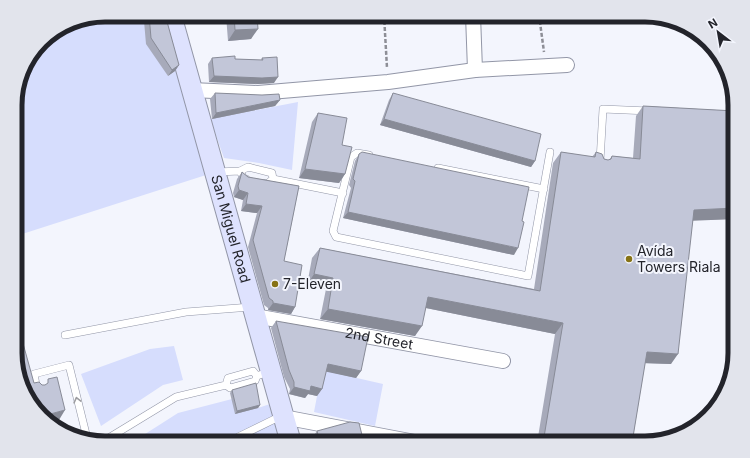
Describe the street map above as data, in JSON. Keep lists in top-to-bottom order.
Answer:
{
  "streets": {
    "street": ["San Miguel Road", "2nd Street"]
  },
  "crossings": [
    ["San Miguel Road", "2nd Street"]
  ],
  "places": ["Avída Towers Riala", "7-Eleven"],
  "north": "top left"
}
